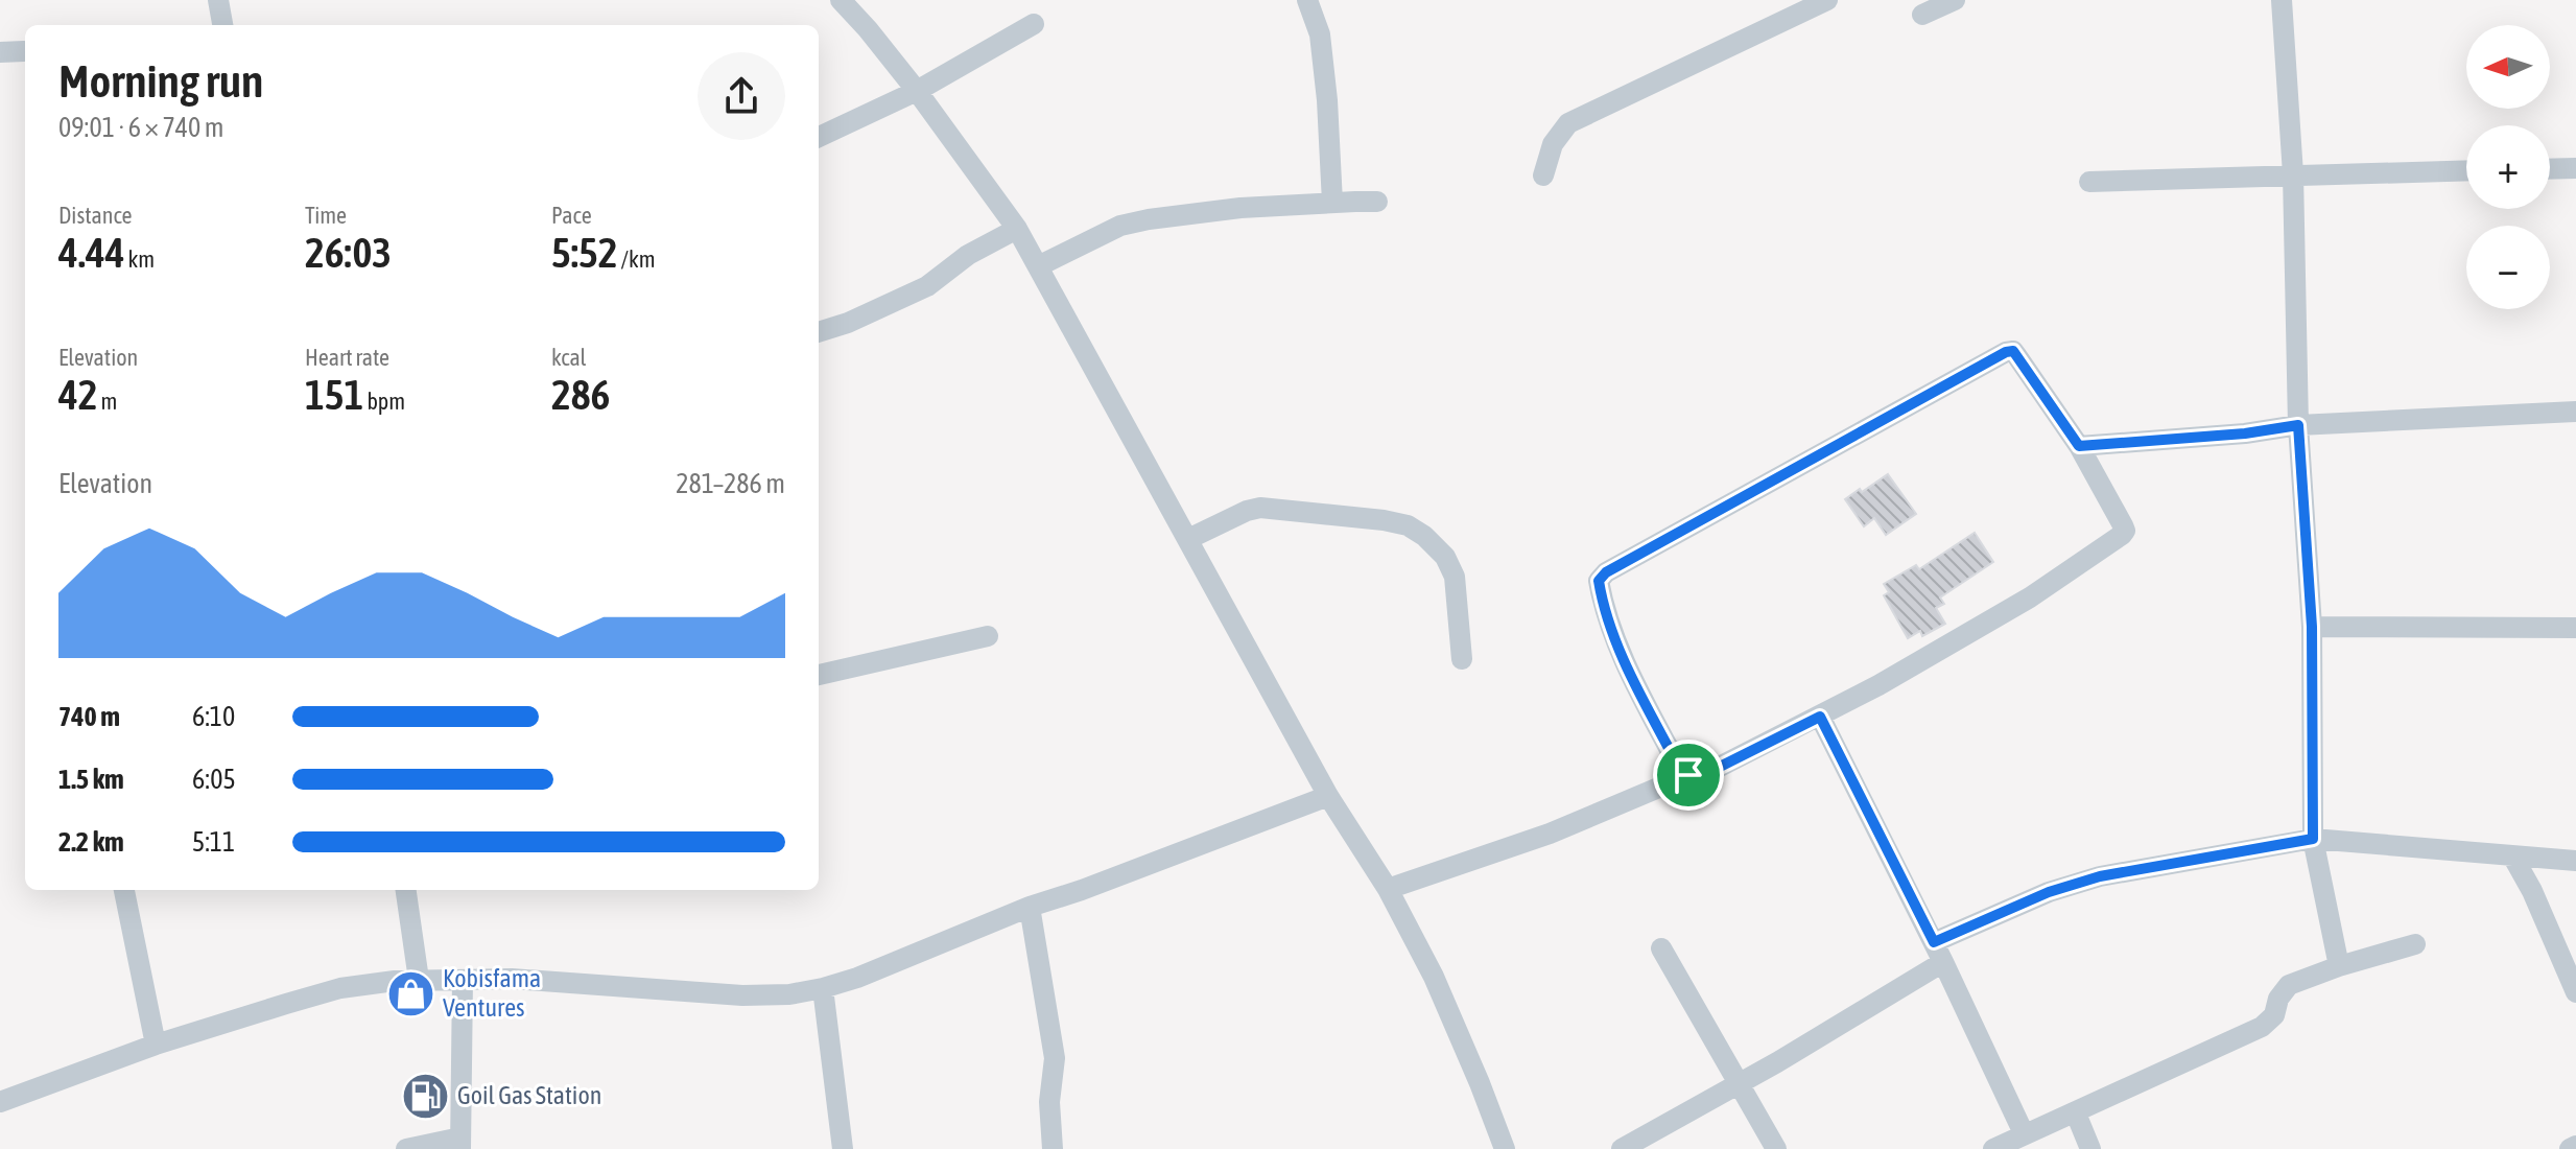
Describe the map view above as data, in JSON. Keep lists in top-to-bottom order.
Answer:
{
  "places": {
    "shop": ["Kobisfama Ventures"],
    "fuel station": ["Goil Gas Station"]
  },
  "north": "left",
  "page": {
    "map_buttons": ["+", "−"],
    "heading": ["Morning run", "09:01 · 6 × 740 m"],
    "stats": [
      ["Distance", "4.44 km"],
      ["Time", "26:03"],
      ["Pace", "5:52 /km"],
      ["Elevation", "42 m"],
      ["Heart rate", "151 bpm"],
      ["kcal", "286"]
    ],
    "chart": ["Elevation", "281–286 m"],
    "list": [
      {
        "name": "740 m",
        "note": "6:10"
      },
      {
        "name": "1.5 km",
        "note": "6:05"
      },
      {
        "name": "2.2 km",
        "note": "5:11"
      }
    ]
  }
}
